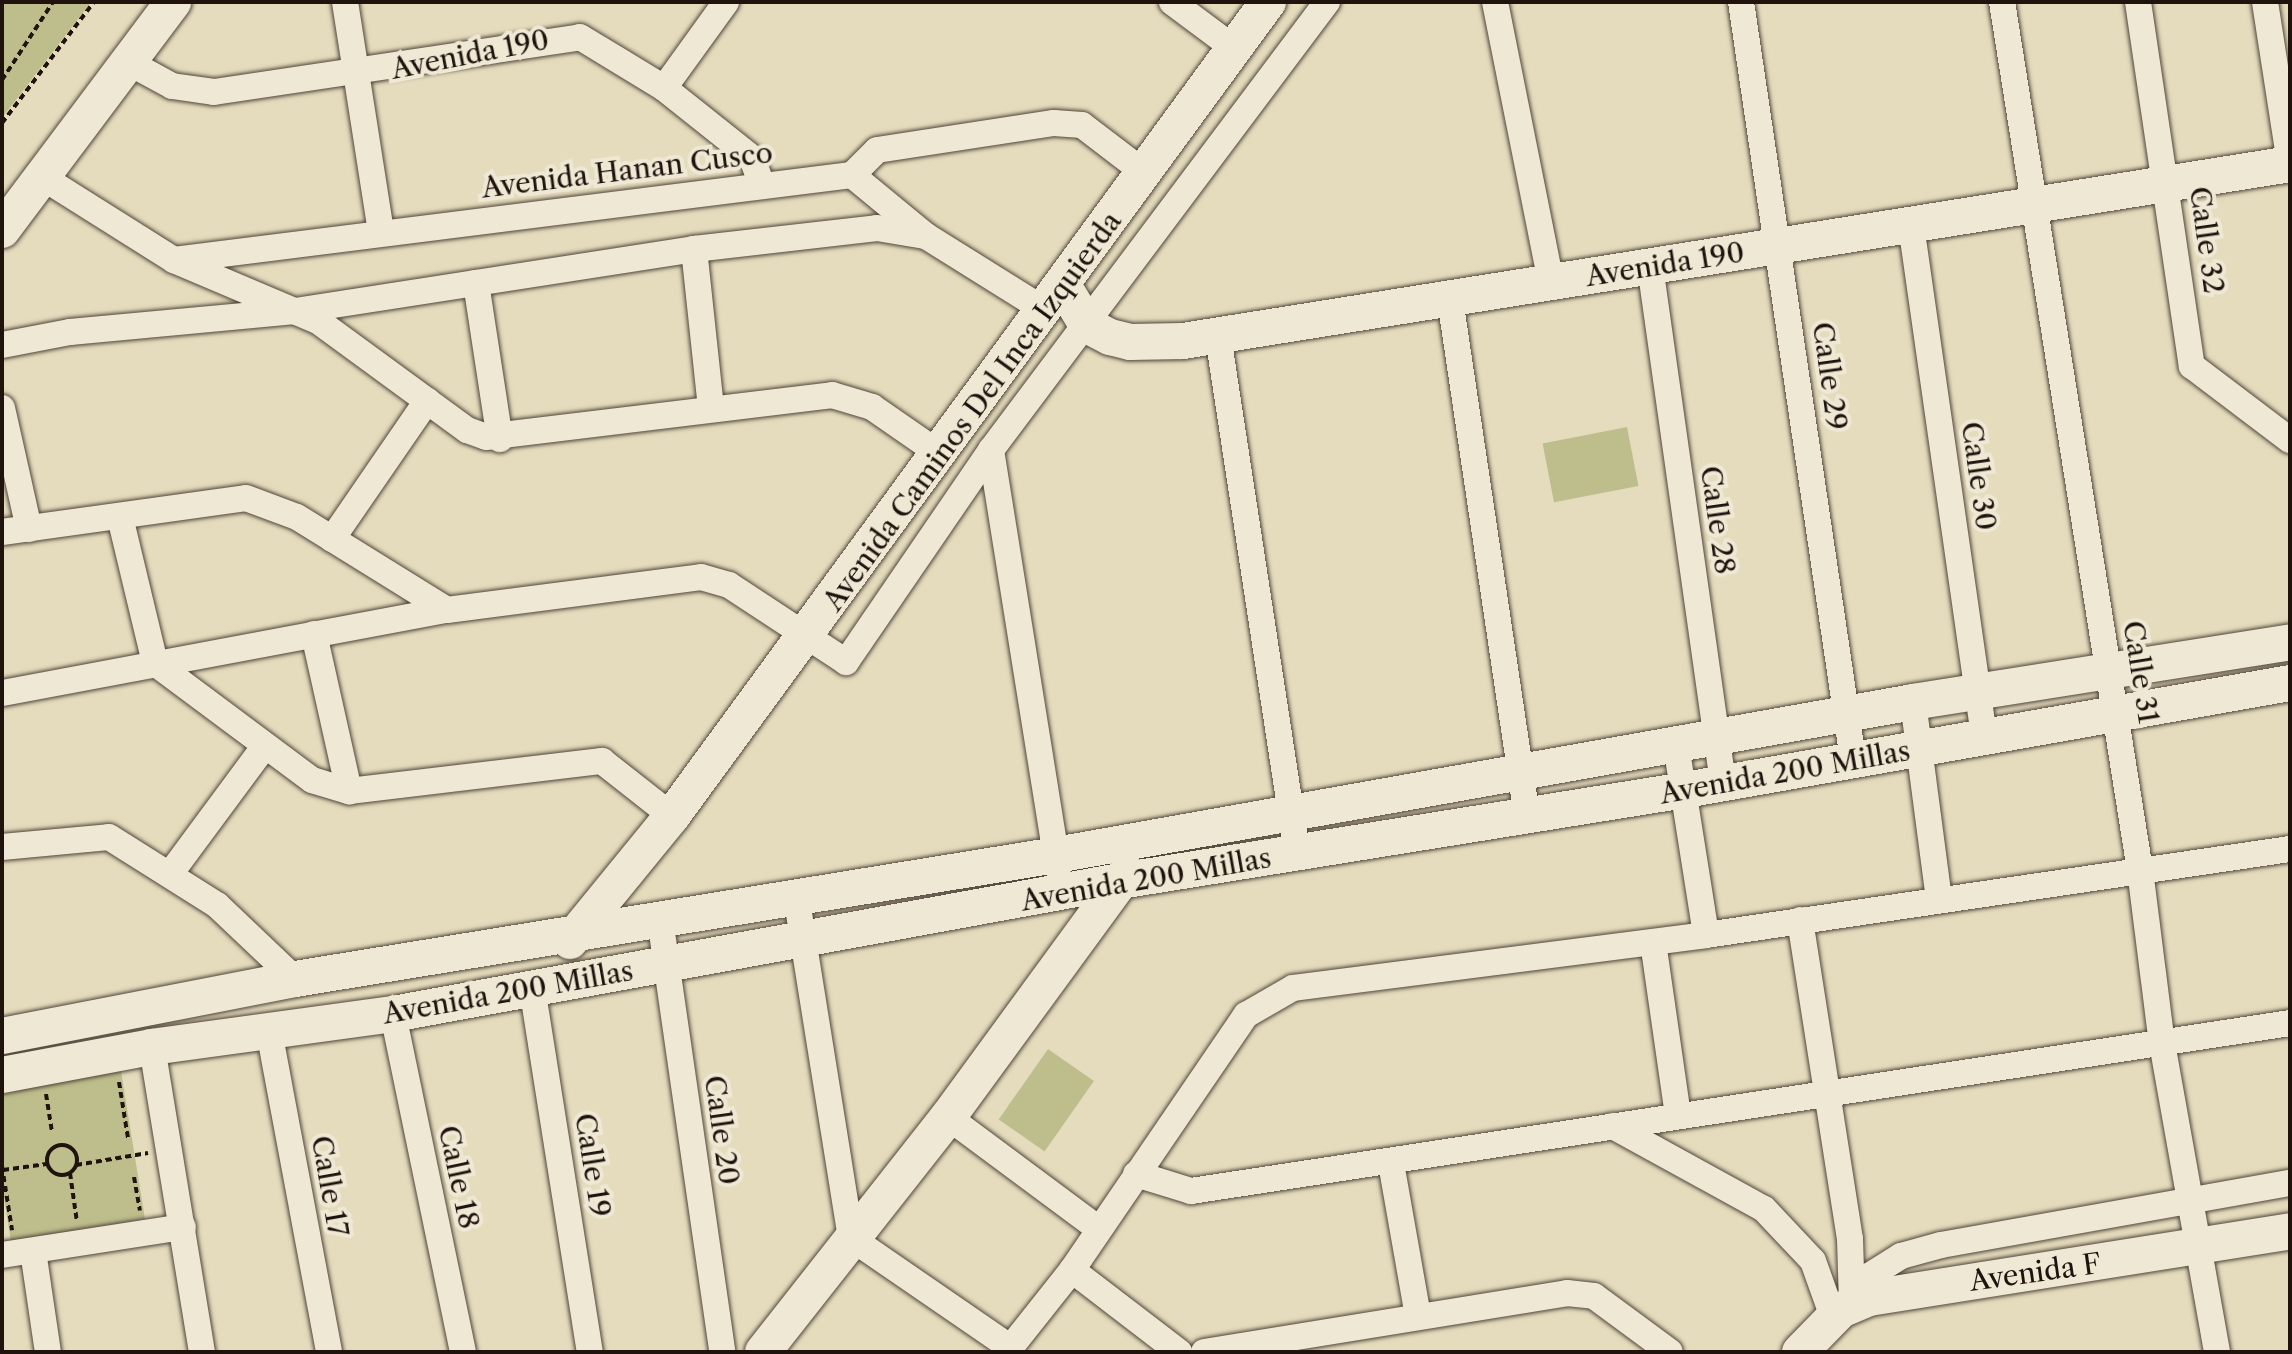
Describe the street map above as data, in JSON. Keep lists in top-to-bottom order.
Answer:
{
  "streets": {
    "main road": [
      "Avenida 190",
      "Avenida Caminos Del Inca Izquierda",
      "Avenida 200 Millas",
      "Avenida F"
    ],
    "street": [
      "Avenida Hanan Cusco",
      "Calle 32",
      "Calle 29",
      "Calle 30",
      "Calle 28",
      "Calle 31",
      "Calle 20",
      "Calle 19",
      "Calle 18",
      "Calle 17"
    ]
  },
  "crossings": [
    ["Avenida 190", "Avenida Hanan Cusco"],
    ["Avenida 190", "Calle 32"],
    ["Avenida 190", "Calle 29"],
    ["Avenida 190", "Avenida Caminos Del Inca Izquierda"],
    ["Avenida 190", "Calle 30"],
    ["Avenida 190", "Calle 28"],
    ["Avenida 190", "Calle 31"],
    ["Calle 29", "Avenida 200 Millas"],
    ["Avenida Caminos Del Inca Izquierda", "Avenida 200 Millas"],
    ["Avenida Caminos Del Inca Izquierda", "Calle 19"],
    ["Calle 30", "Avenida 200 Millas"],
    ["Calle 28", "Avenida 200 Millas"],
    ["Calle 31", "Avenida 200 Millas"],
    ["Calle 31", "Avenida F"],
    ["Avenida 200 Millas", "Calle 20"],
    ["Avenida 200 Millas", "Calle 19"],
    ["Avenida 200 Millas", "Calle 18"],
    ["Avenida 200 Millas", "Calle 17"]
  ]
}
